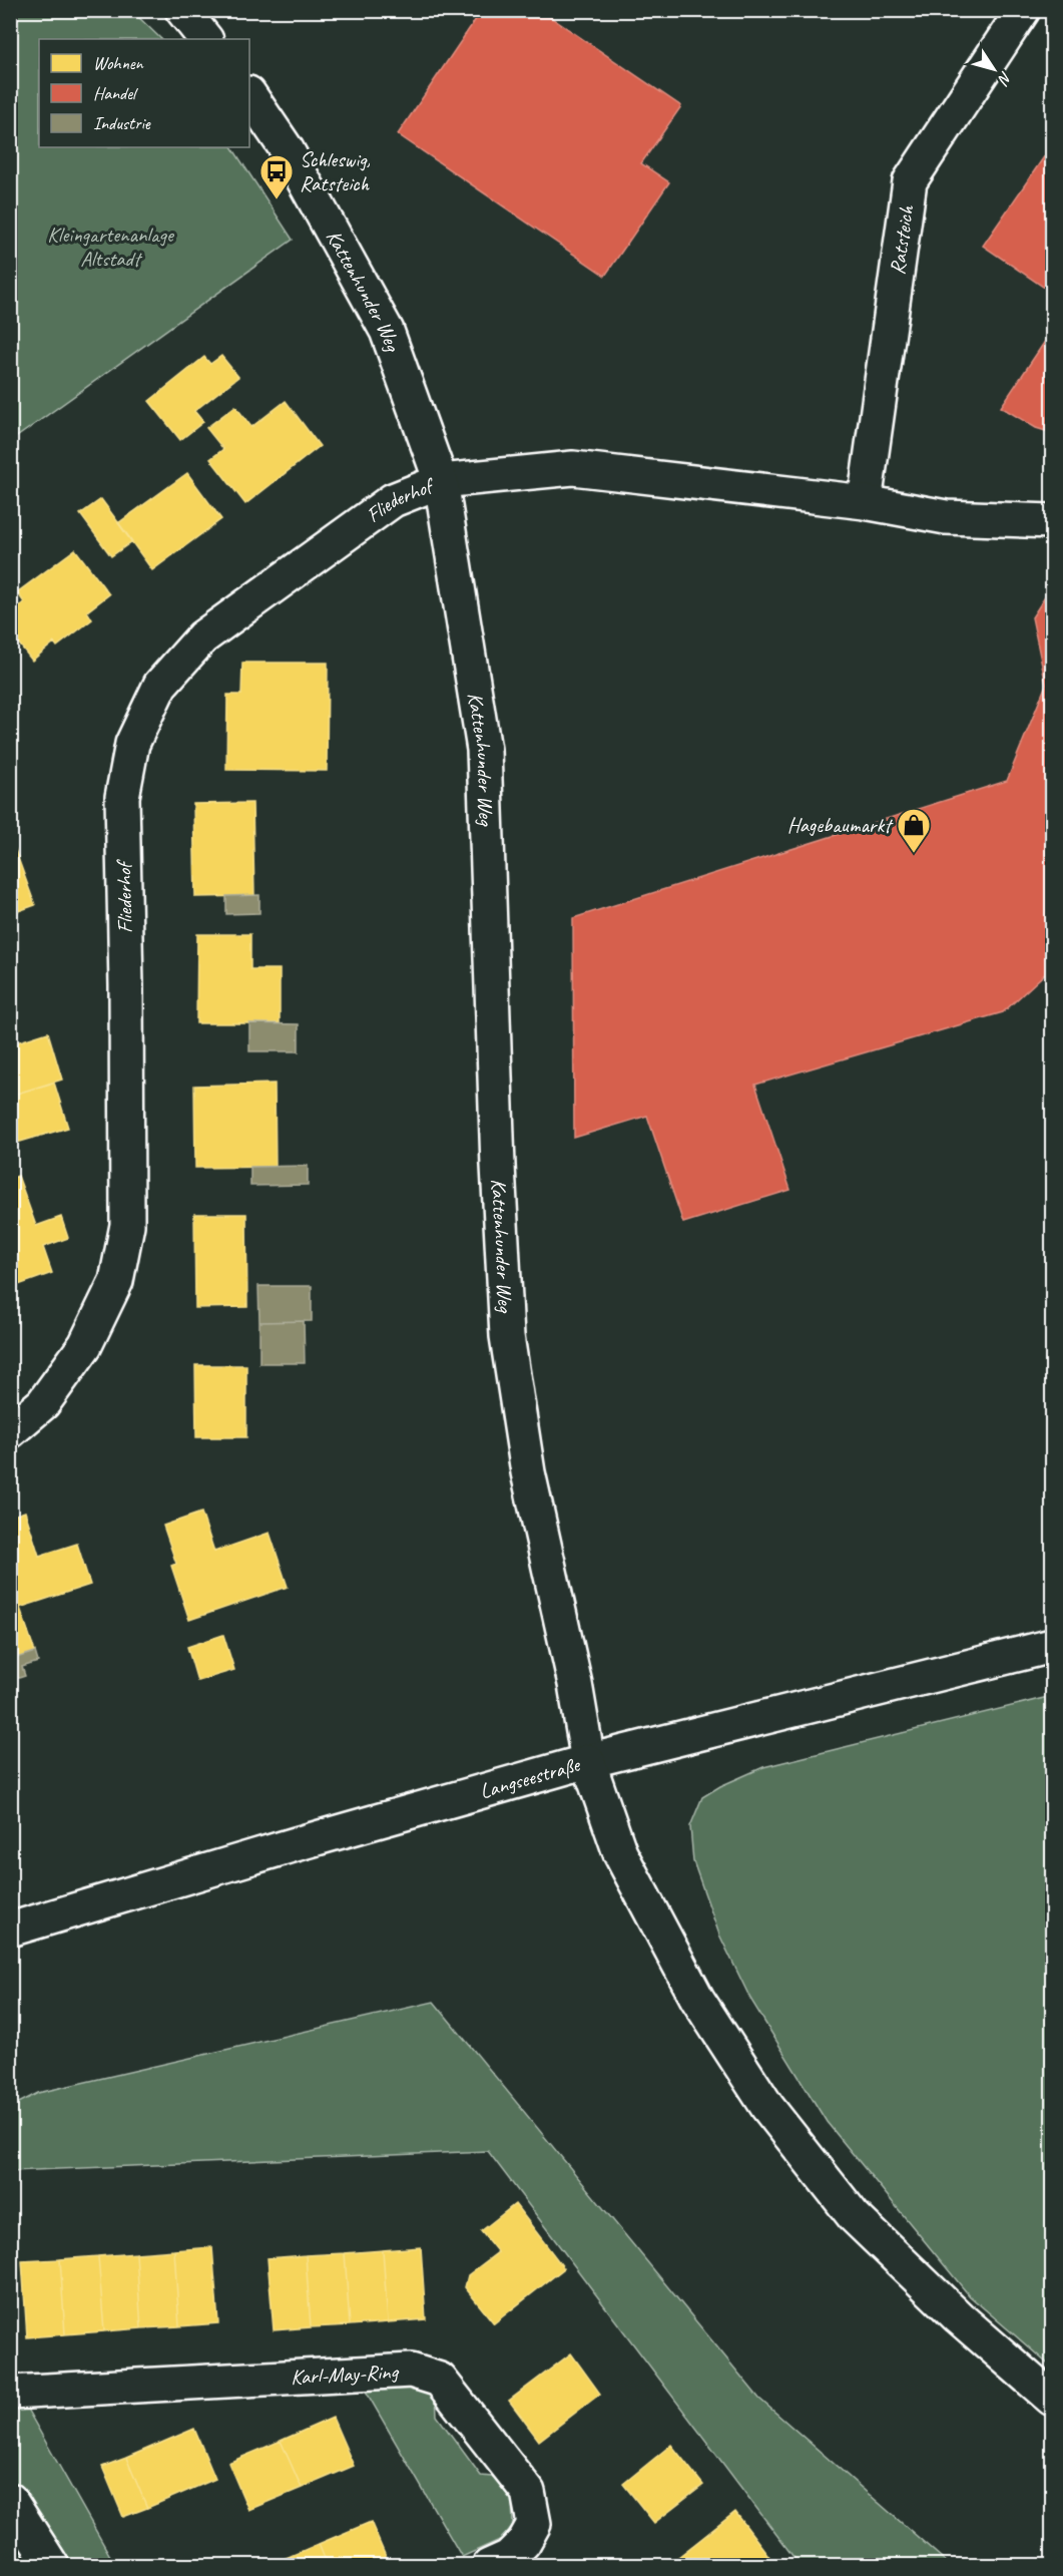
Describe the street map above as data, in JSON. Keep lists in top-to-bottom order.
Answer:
{
  "streets": {
    "street": [
      "Ratsteich",
      "Kattenhunder Weg",
      "Fliederhof",
      "Langseestraße",
      "Karl-May-Ring"
    ]
  },
  "crossings": [
    ["Kattenhunder Weg", "Fliederhof"],
    ["Kattenhunder Weg", "Langseestraße"]
  ],
  "parks": ["Kleingartenanlage Altstadt"],
  "places": {
    "bus stop": ["Schleswig, Ratsteich"],
    "shop": ["Hagebaumarkt"]
  },
  "legend": ["Wohnen", "Handel", "Industrie"],
  "north": "bottom right"
}
